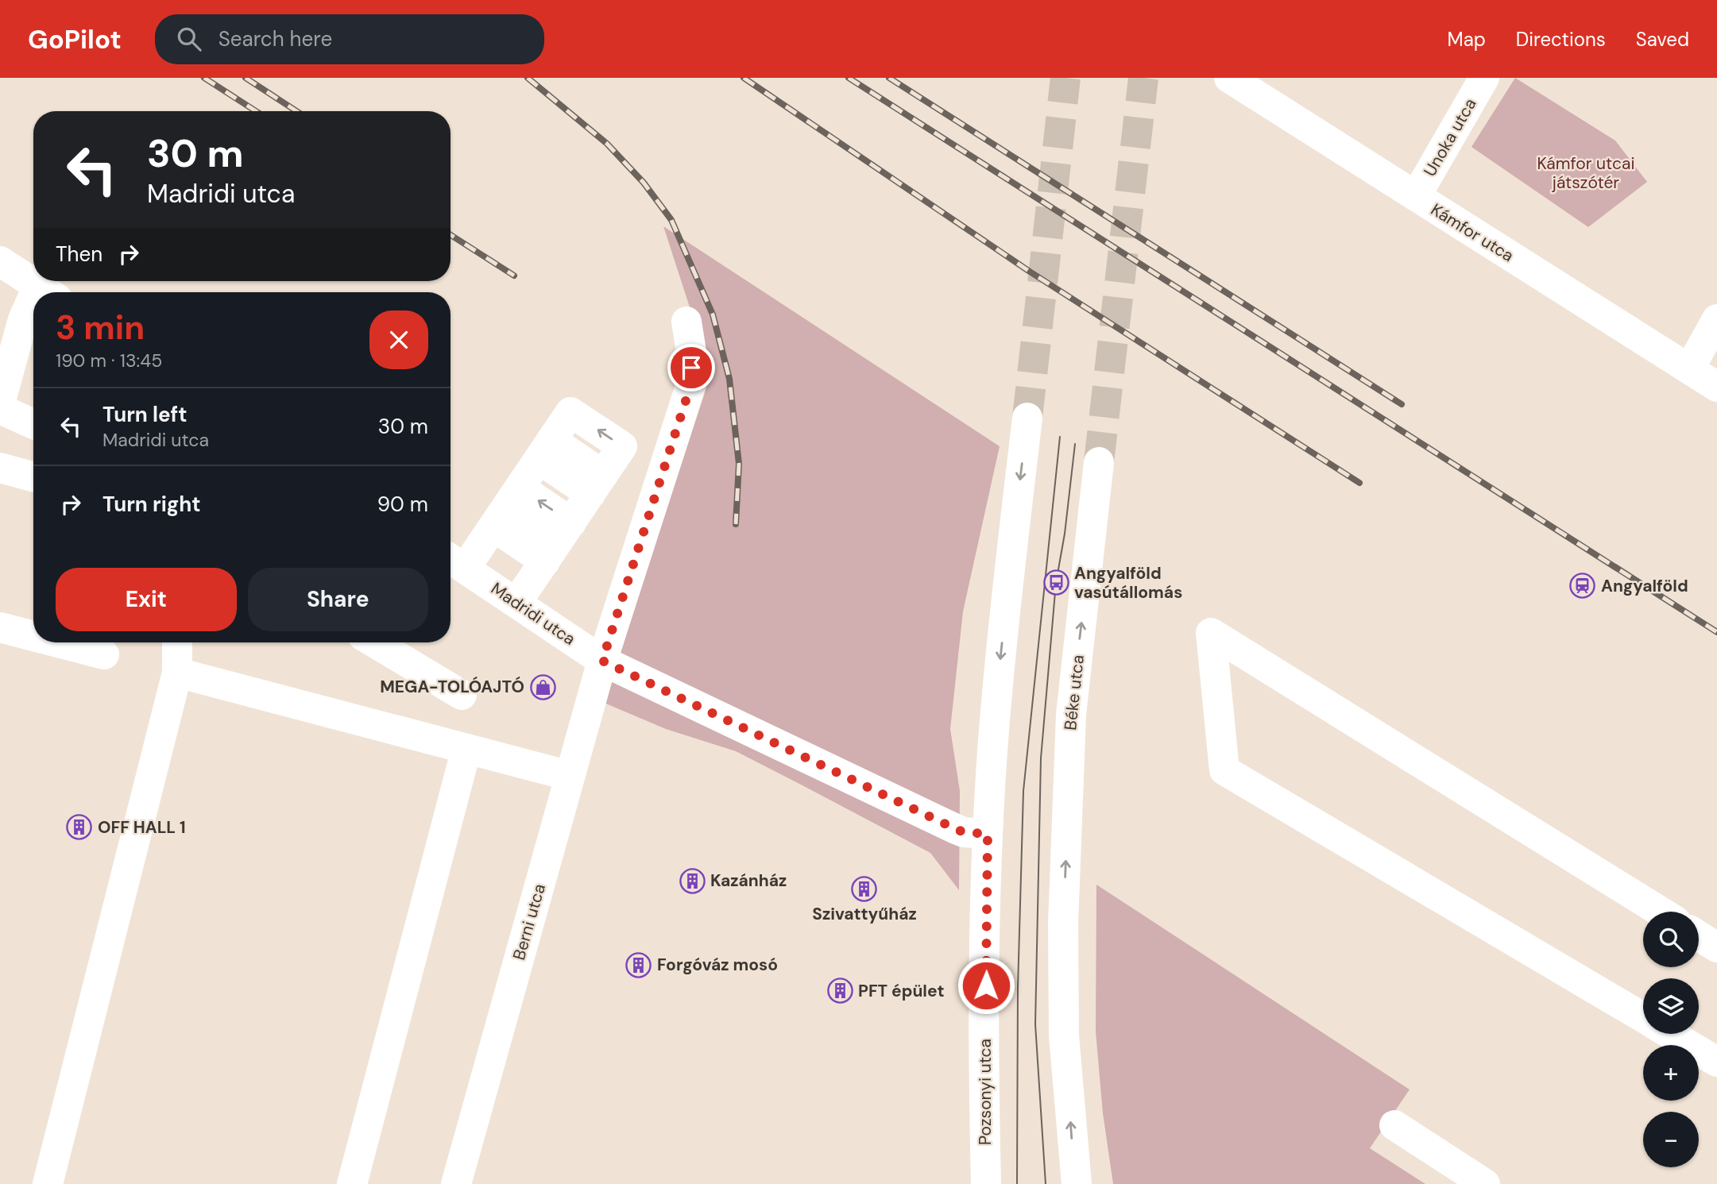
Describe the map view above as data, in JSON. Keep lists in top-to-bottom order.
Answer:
{
  "streets": {
    "street": [
      "Unoka utca",
      "Kámfor utca",
      "Madridi utca",
      "Béke utca",
      "Berni utca",
      "Pozsonyi utca"
    ]
  },
  "crossings": [
    ["Unoka utca", "Kámfor utca"],
    ["Madridi utca", "Berni utca"],
    ["Madridi utca", "Pozsonyi utca"]
  ],
  "parks": ["Kámfor utcai játszótér"],
  "places": {
    "bus stop": ["Angyalföld vasútállomás"],
    "station": ["Angyalföld"],
    "shop": ["MEGA-TOLÓAJTÓ"],
    "building": [
      "OFF HALL 1",
      "Kazánház",
      "Szivattyűház",
      "Forgóváz mosó",
      "PFT épület"
    ]
  },
  "page": {
    "header": "GoPilot",
    "search": "Search here",
    "nav": ["Map", "Directions", "Saved"],
    "turn": ["30 m", "Madridi utca"],
    "then": "Then",
    "heading": ["3 min", "190 m · 13:45"],
    "list": [
      {
        "name": "Turn left",
        "note": "Madridi utca",
        "value": "30 m"
      },
      {
        "name": "Turn right",
        "value": "90 m"
      }
    ],
    "buttons": ["Exit", "Share"],
    "map_buttons": ["+", "−"]
  }
}
